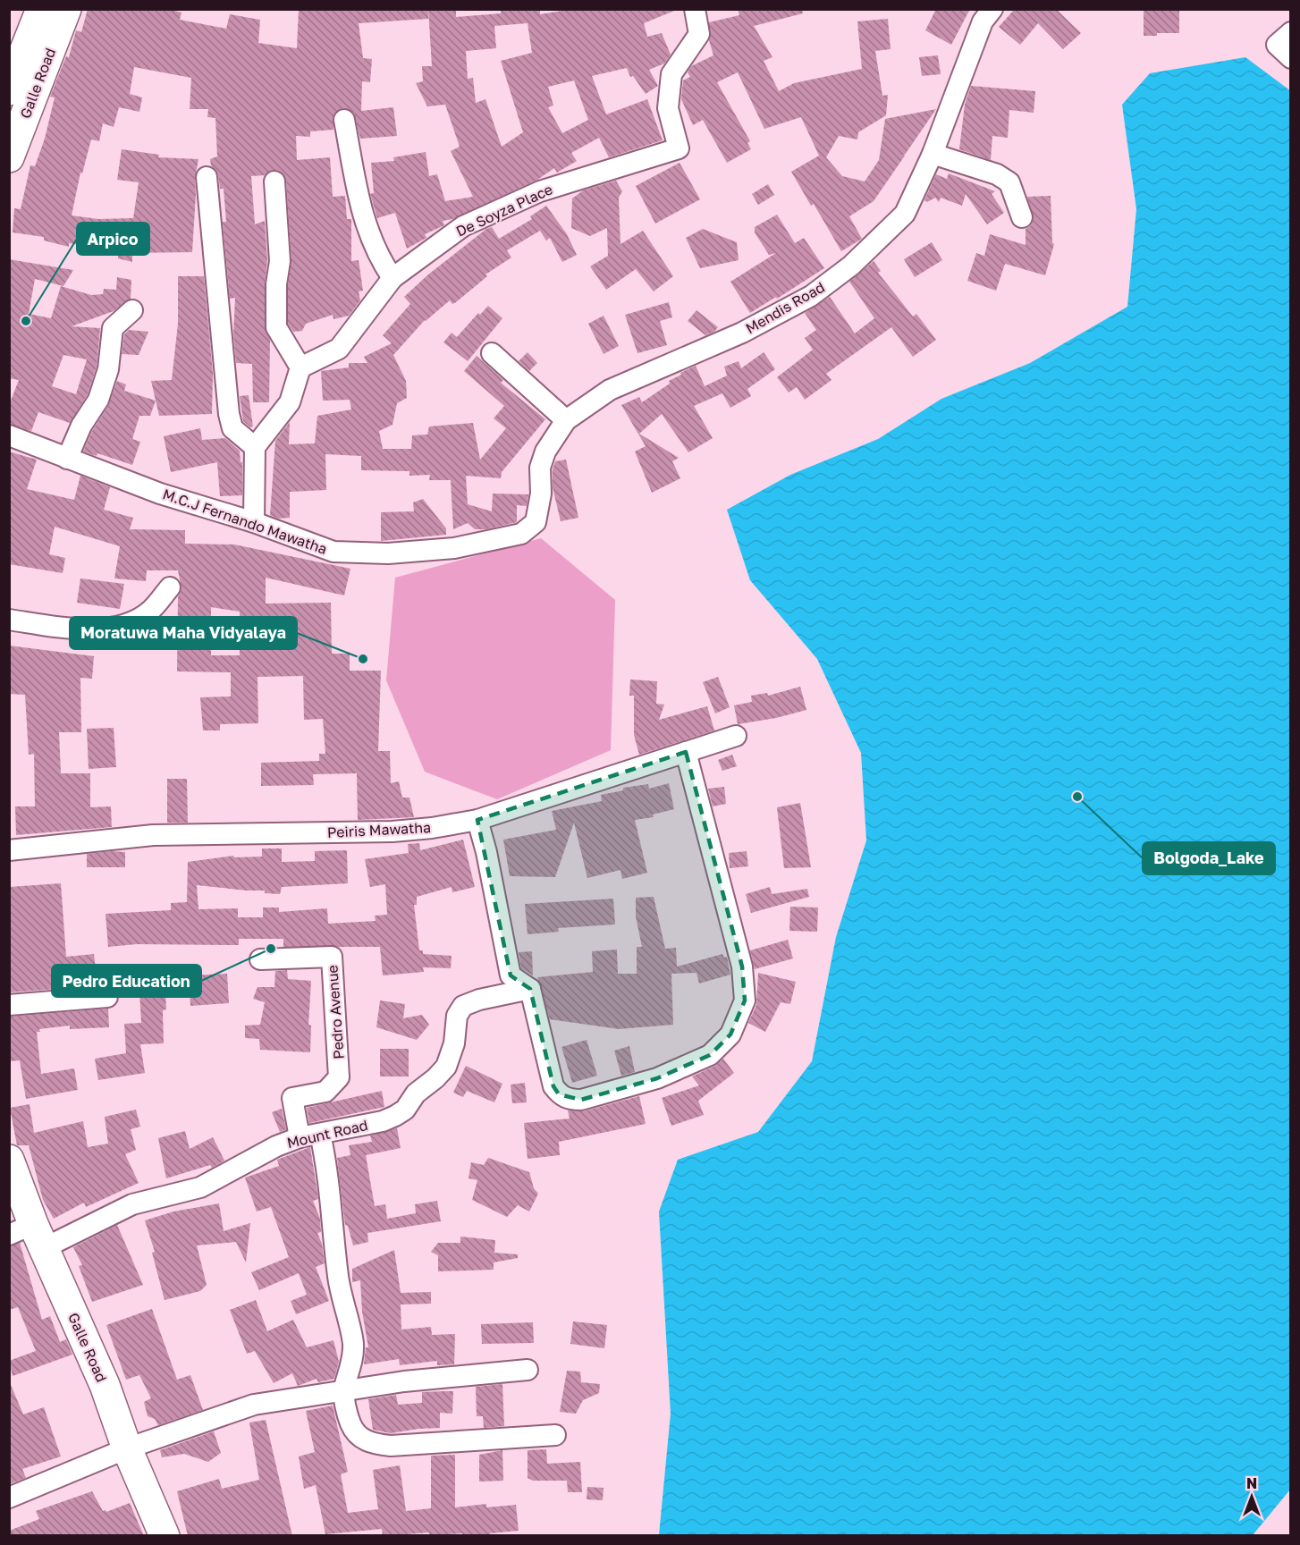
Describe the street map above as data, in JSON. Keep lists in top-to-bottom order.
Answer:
{
  "streets": {
    "highway": ["Galle Road"],
    "street": [
      "De Soyza Place",
      "Mendis Road",
      "M.C.J Fernando Mawatha",
      "Peiris Mawatha",
      "Pedro Avenue",
      "Mount Road"
    ]
  },
  "crossings": [
    ["Galle Road", "Mount Road"],
    ["Mendis Road", "M.C.J Fernando Mawatha"],
    ["Pedro Avenue", "Mount Road"]
  ],
  "places": [
    "Arpico",
    "Moratuwa Maha Vidyalaya",
    "Bolgoda_Lake",
    "Pedro Education"
  ],
  "north": "top"
}
